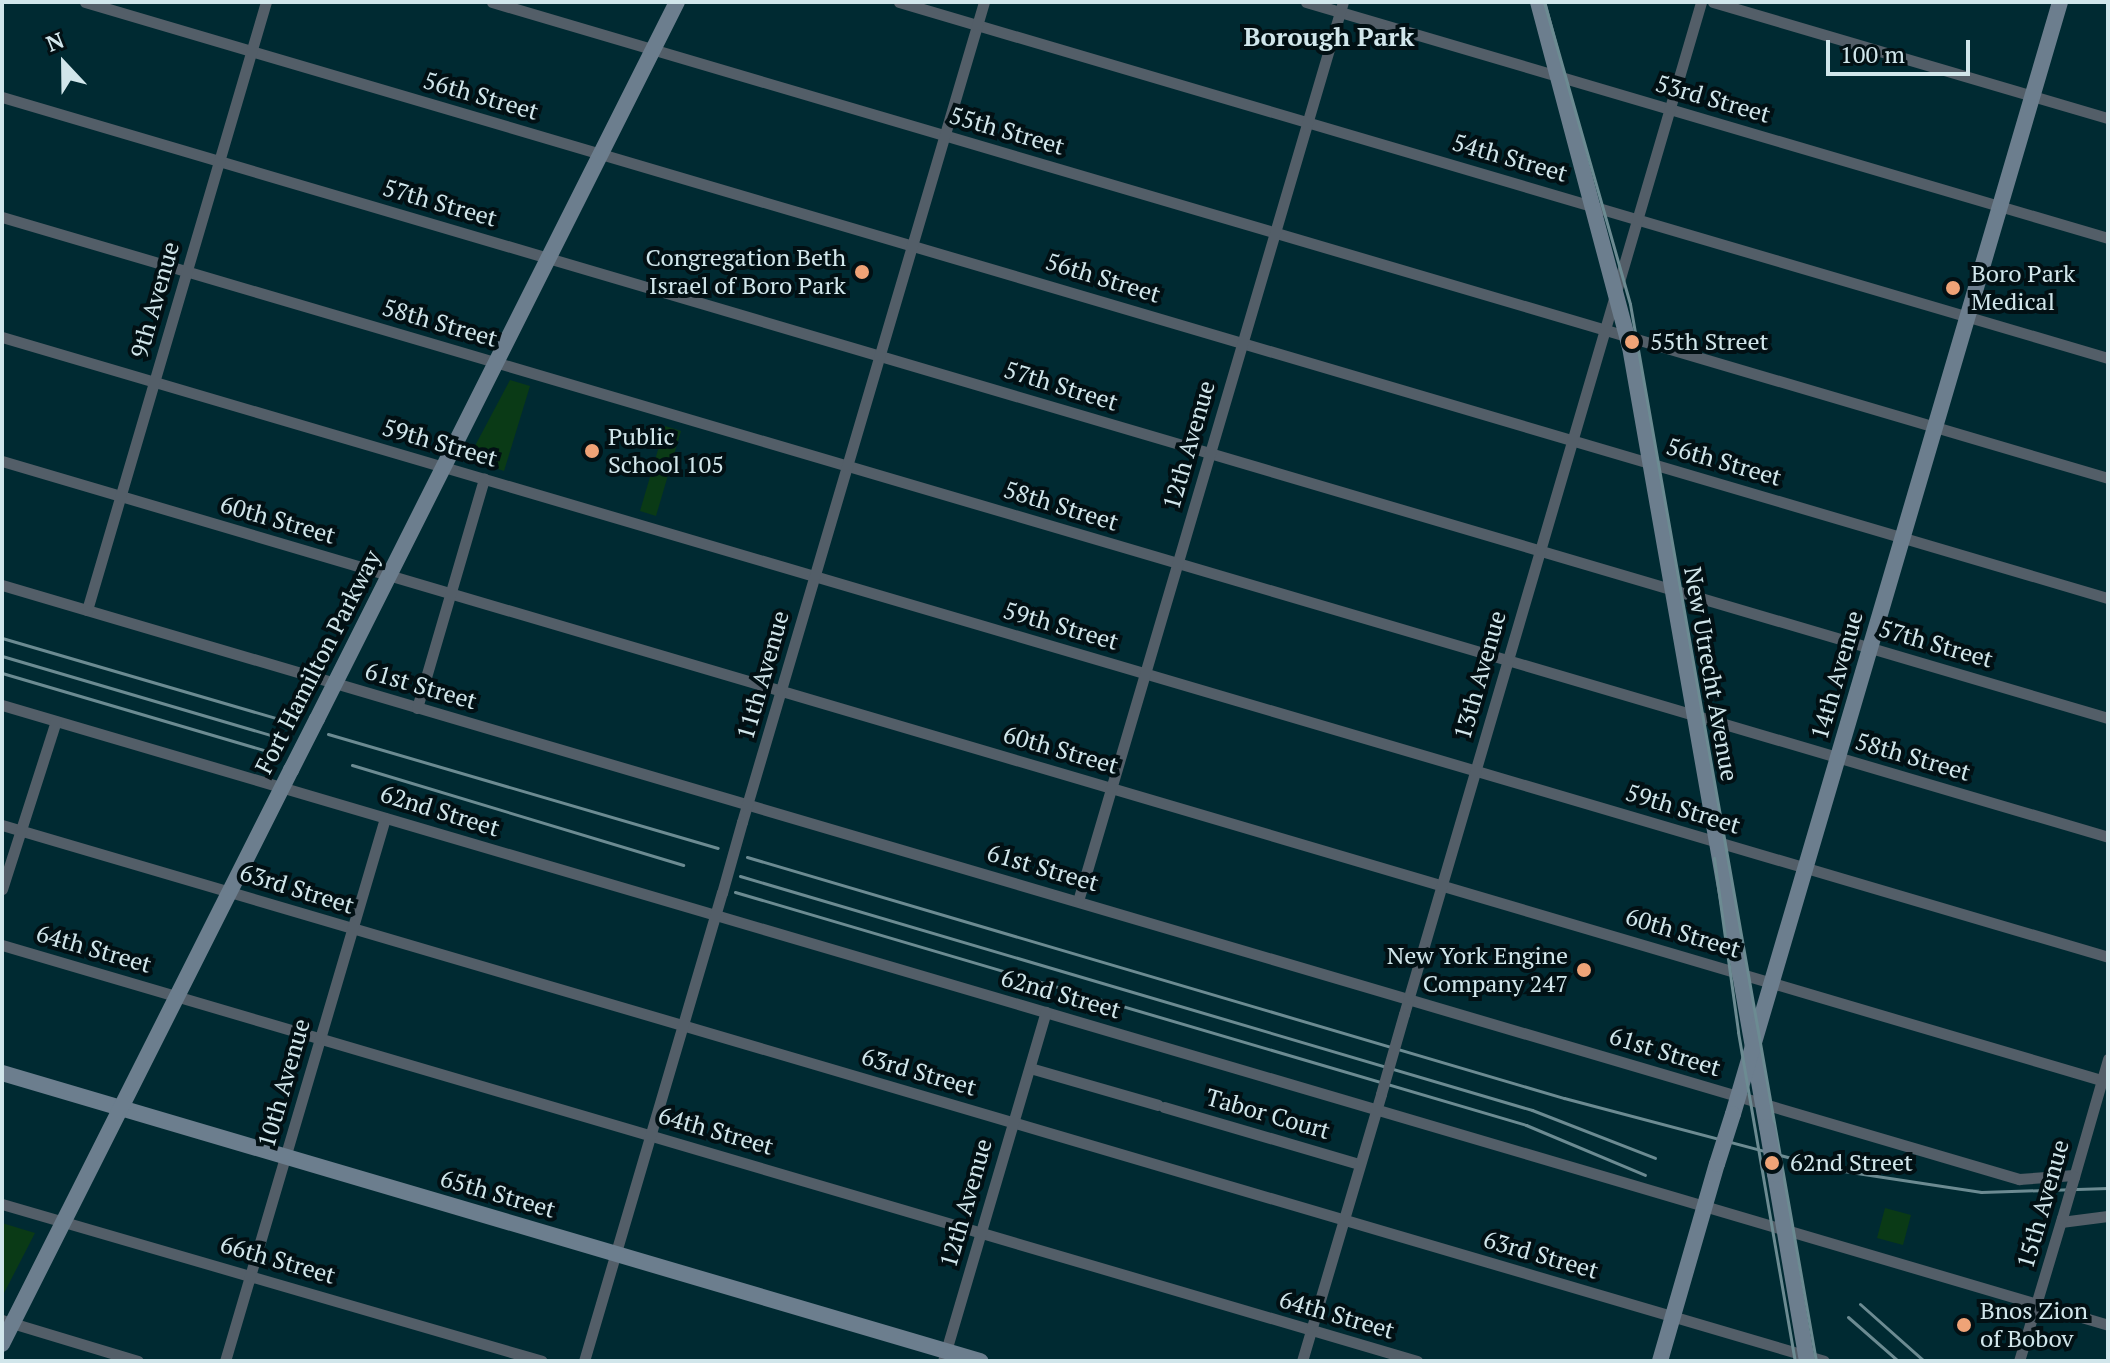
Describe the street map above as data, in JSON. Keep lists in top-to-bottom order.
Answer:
{
  "streets": {
    "main road": [
      "Fort Hamilton Parkway",
      "New Utrecht Avenue",
      "14th Avenue",
      "65th Street"
    ],
    "street": [
      "56th Street",
      "53rd Street",
      "55th Street",
      "54th Street",
      "57th Street",
      "9th Avenue",
      "58th Street",
      "59th Street",
      "12th Avenue",
      "60th Street",
      "11th Avenue",
      "13th Avenue",
      "61st Street",
      "62nd Street",
      "63rd Street",
      "64th Street",
      "10th Avenue",
      "Tabor Court",
      "15th Avenue",
      "66th Street"
    ]
  },
  "crossings": [
    ["56th Street", "9th Avenue"],
    ["56th Street", "12th Avenue"],
    ["56th Street", "Fort Hamilton Parkway"],
    ["56th Street", "New Utrecht Avenue"],
    ["56th Street", "11th Avenue"],
    ["56th Street", "13th Avenue"],
    ["56th Street", "14th Avenue"],
    ["53rd Street", "12th Avenue"],
    ["53rd Street", "New Utrecht Avenue"],
    ["53rd Street", "13th Avenue"],
    ["53rd Street", "14th Avenue"],
    ["55th Street", "12th Avenue"],
    ["55th Street", "Fort Hamilton Parkway"],
    ["55th Street", "New Utrecht Avenue"],
    ["55th Street", "11th Avenue"],
    ["55th Street", "13th Avenue"],
    ["55th Street", "14th Avenue"],
    ["54th Street", "12th Avenue"],
    ["54th Street", "New Utrecht Avenue"],
    ["54th Street", "11th Avenue"],
    ["54th Street", "13th Avenue"],
    ["54th Street", "14th Avenue"],
    ["57th Street", "9th Avenue"],
    ["57th Street", "12th Avenue"],
    ["57th Street", "Fort Hamilton Parkway"],
    ["57th Street", "New Utrecht Avenue"],
    ["57th Street", "11th Avenue"],
    ["57th Street", "13th Avenue"],
    ["57th Street", "14th Avenue"],
    ["9th Avenue", "58th Street"],
    ["9th Avenue", "59th Street"],
    ["9th Avenue", "60th Street"],
    ["9th Avenue", "61st Street"],
    ["58th Street", "12th Avenue"],
    ["58th Street", "Fort Hamilton Parkway"],
    ["58th Street", "New Utrecht Avenue"],
    ["58th Street", "11th Avenue"],
    ["58th Street", "13th Avenue"],
    ["58th Street", "14th Avenue"],
    ["59th Street", "12th Avenue"],
    ["59th Street", "Fort Hamilton Parkway"],
    ["59th Street", "New Utrecht Avenue"],
    ["59th Street", "11th Avenue"],
    ["59th Street", "13th Avenue"],
    ["59th Street", "14th Avenue"],
    ["12th Avenue", "60th Street"],
    ["12th Avenue", "61st Street"],
    ["12th Avenue", "62nd Street"],
    ["12th Avenue", "63rd Street"],
    ["12th Avenue", "64th Street"],
    ["12th Avenue", "Tabor Court"],
    ["12th Avenue", "65th Street"],
    ["60th Street", "Fort Hamilton Parkway"],
    ["60th Street", "New Utrecht Avenue"],
    ["60th Street", "11th Avenue"],
    ["60th Street", "13th Avenue"],
    ["60th Street", "14th Avenue"],
    ["60th Street", "15th Avenue"],
    ["Fort Hamilton Parkway", "61st Street"],
    ["Fort Hamilton Parkway", "62nd Street"],
    ["Fort Hamilton Parkway", "63rd Street"],
    ["Fort Hamilton Parkway", "64th Street"],
    ["Fort Hamilton Parkway", "65th Street"],
    ["Fort Hamilton Parkway", "66th Street"],
    ["New Utrecht Avenue", "13th Avenue"],
    ["New Utrecht Avenue", "14th Avenue"],
    ["New Utrecht Avenue", "61st Street"],
    ["New Utrecht Avenue", "62nd Street"],
    ["New Utrecht Avenue", "63rd Street"],
    ["11th Avenue", "61st Street"],
    ["11th Avenue", "62nd Street"],
    ["11th Avenue", "63rd Street"],
    ["11th Avenue", "64th Street"],
    ["11th Avenue", "65th Street"],
    ["13th Avenue", "61st Street"],
    ["13th Avenue", "62nd Street"],
    ["13th Avenue", "63rd Street"],
    ["13th Avenue", "64th Street"],
    ["13th Avenue", "Tabor Court"],
    ["14th Avenue", "61st Street"],
    ["14th Avenue", "62nd Street"],
    ["14th Avenue", "63rd Street"],
    ["61st Street", "15th Avenue"],
    ["62nd Street", "10th Avenue"],
    ["62nd Street", "15th Avenue"],
    ["63rd Street", "10th Avenue"],
    ["64th Street", "10th Avenue"],
    ["10th Avenue", "65th Street"],
    ["10th Avenue", "66th Street"]
  ],
  "districts": ["Borough Park"],
  "places": [
    "Congregation Beth Israel of Boro Park",
    "Boro Park Medical",
    "55th Street",
    "Public School 105",
    "New York Engine Company 247",
    "62nd Street",
    "Bnos Zion of Bobov"
  ],
  "scale_bar": "100 m",
  "north": "top"
}
